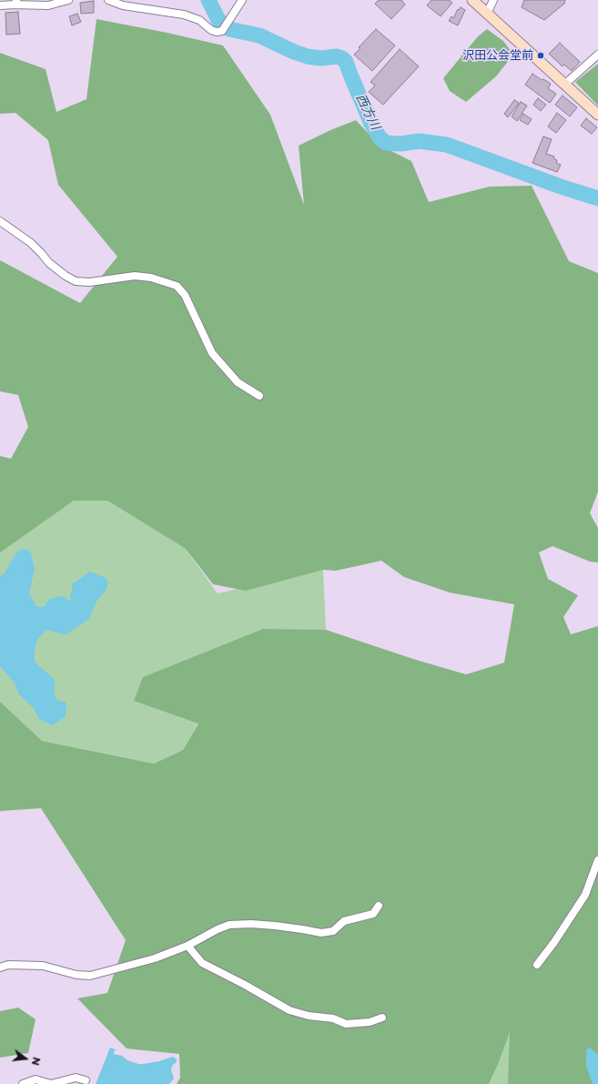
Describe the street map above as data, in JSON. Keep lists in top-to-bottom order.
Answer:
{
  "water": ["西方川"],
  "places": ["沢田公会堂前"],
  "north": "right"
}
